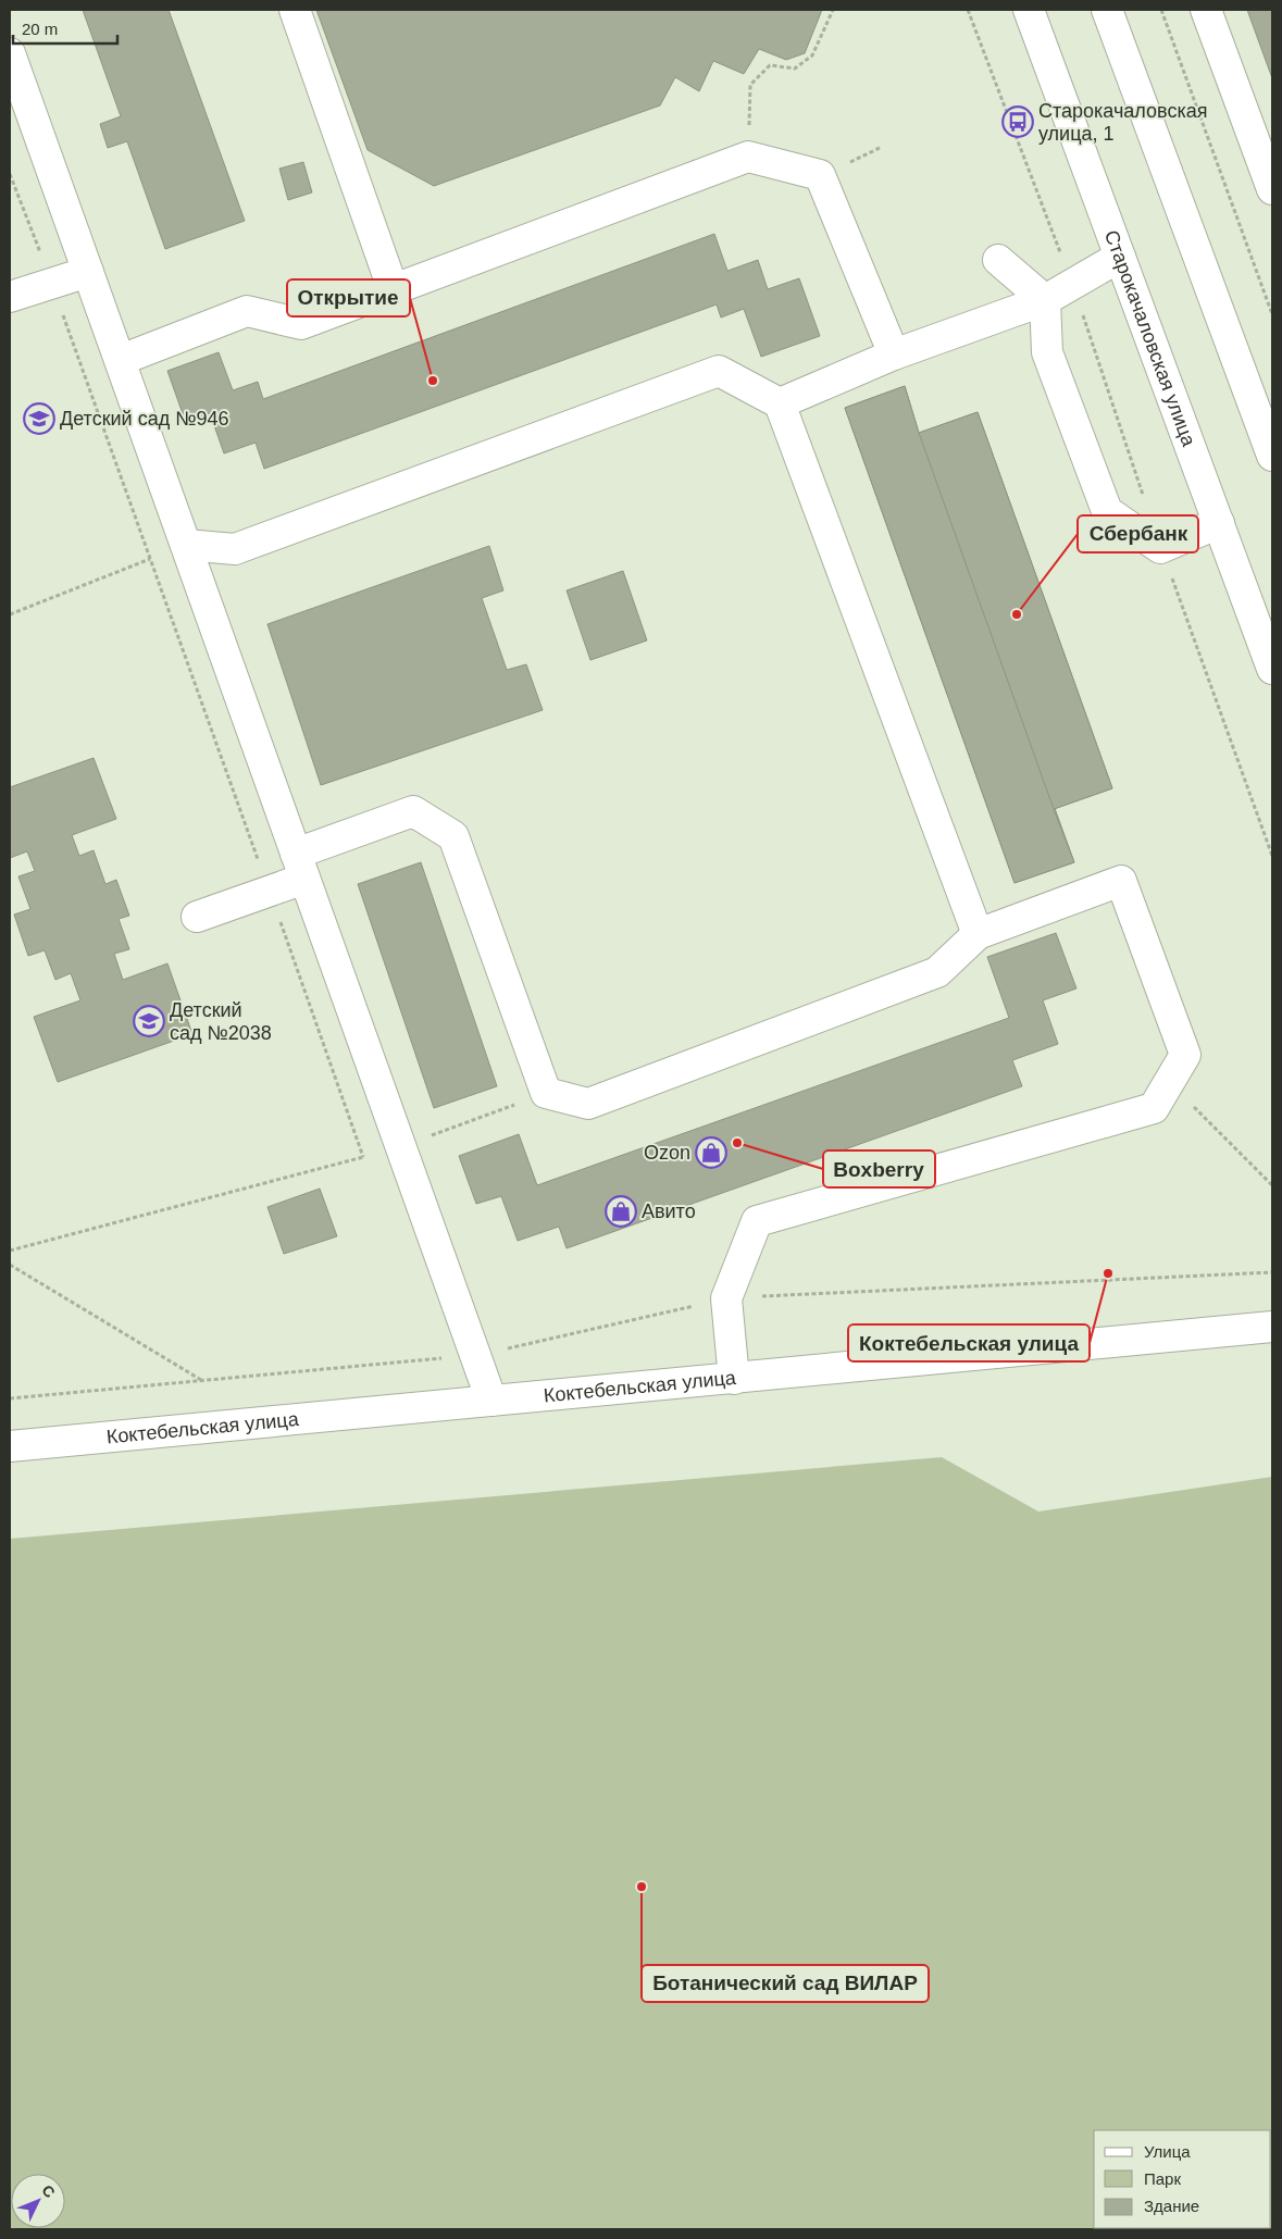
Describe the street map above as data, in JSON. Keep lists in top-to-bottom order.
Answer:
{
  "streets": {
    "street": ["Старокачаловская улица", "Коктебельская улица"]
  },
  "places": {
    "bus stop": ["Старокачаловская улица, 1"],
    "other": [
      "Открытие",
      "Сбербанк",
      "Boxberry",
      "Коктебельская улица",
      "Ботанический сад ВИЛАР"
    ],
    "school or university": ["Детский сад №946", "Детский сад №2038"],
    "shop": ["Ozon", "Авито"]
  },
  "legend": ["Улица", "Парк", "Здание"],
  "scale_bar": "20 m",
  "north": "top right"
}
